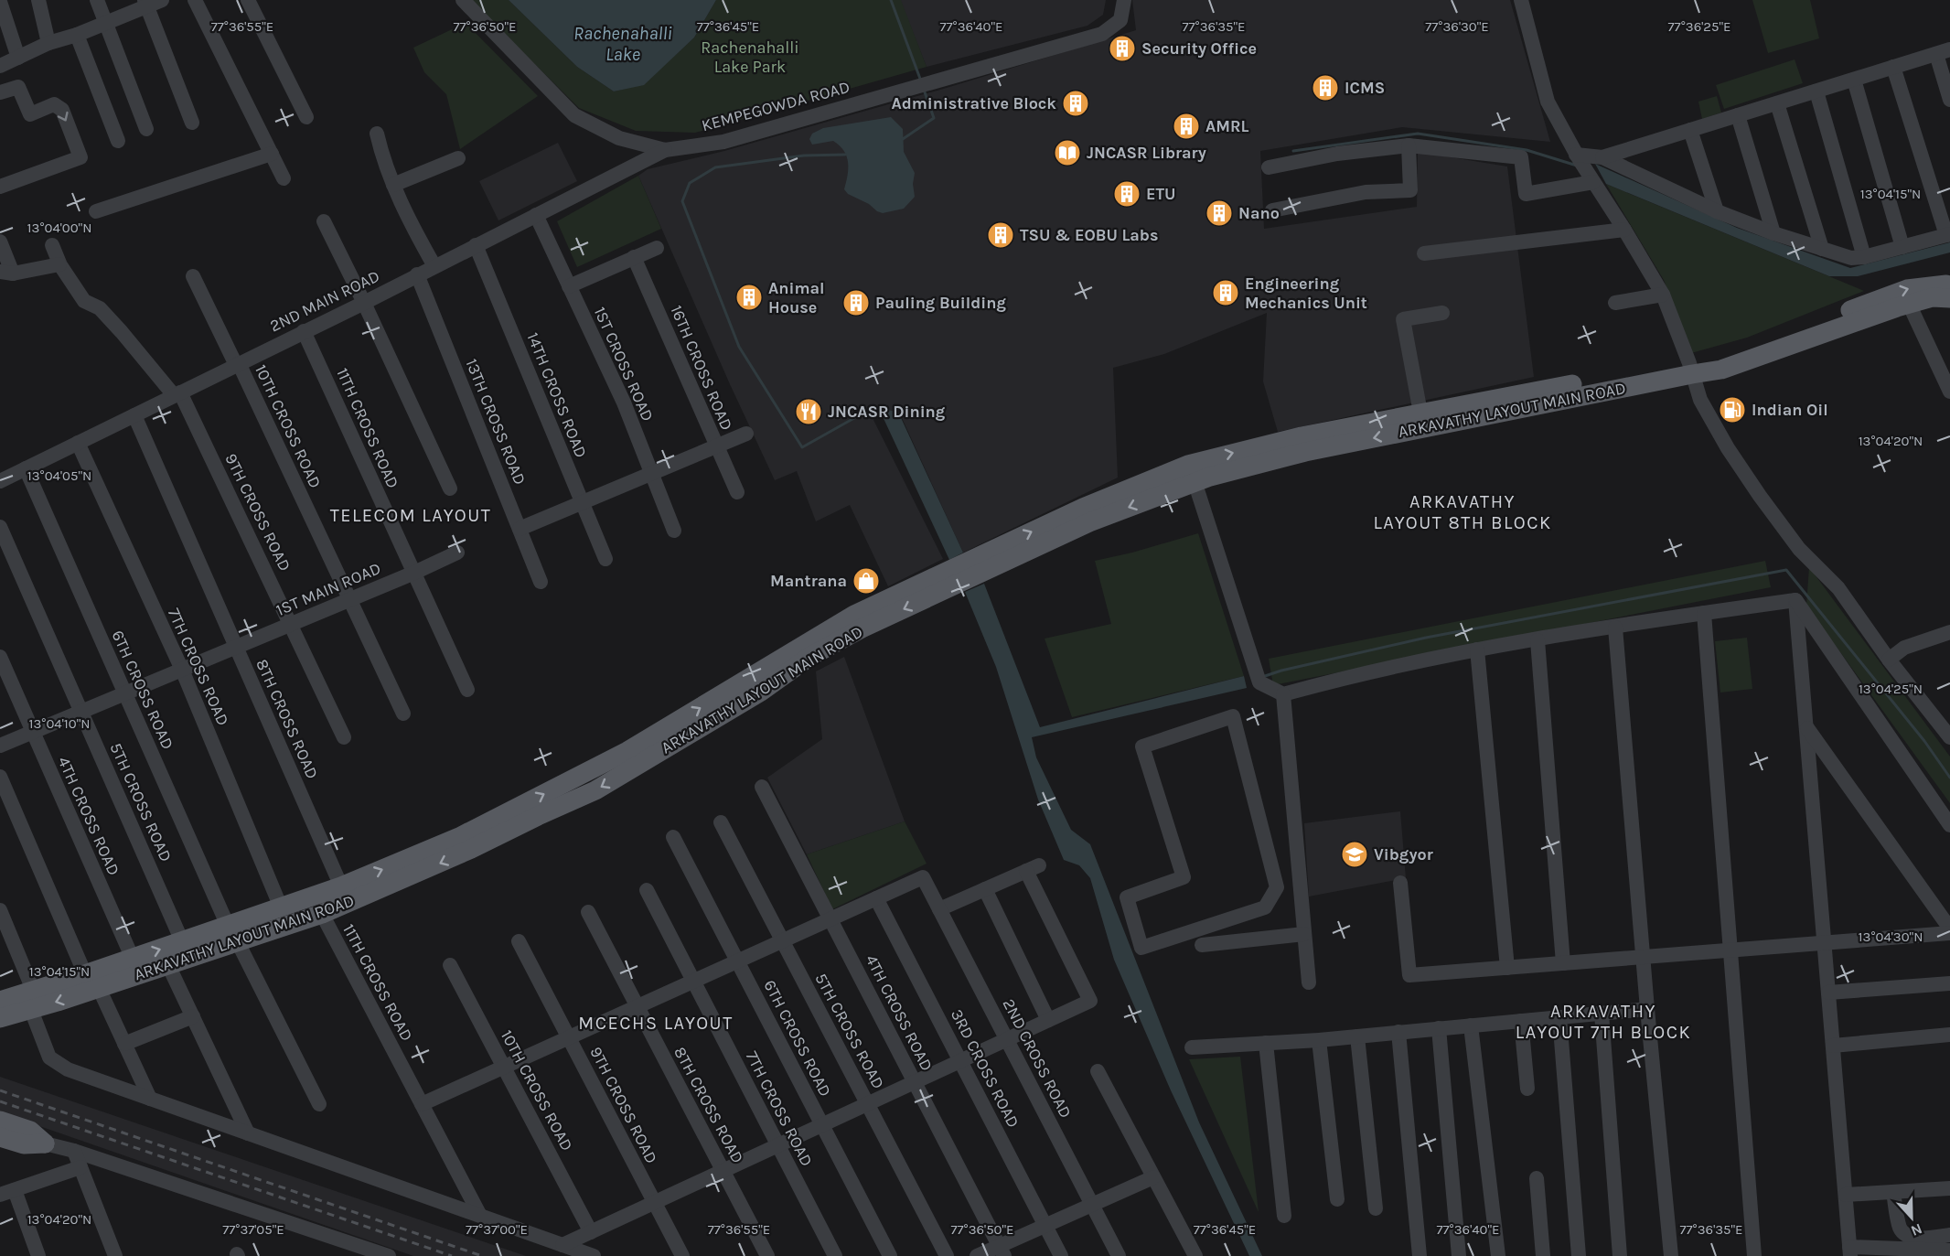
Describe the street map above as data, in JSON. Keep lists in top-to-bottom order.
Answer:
{
  "streets": {
    "main road": ["ARKAVATHY LAYOUT MAIN ROAD"],
    "street": [
      "KEMPEGOWDA ROAD",
      "2ND MAIN ROAD",
      "1ST CROSS ROAD",
      "16TH CROSS ROAD",
      "14TH CROSS ROAD",
      "13TH CROSS ROAD",
      "10TH CROSS ROAD",
      "11TH CROSS ROAD",
      "9TH CROSS ROAD",
      "1ST MAIN ROAD",
      "7TH CROSS ROAD",
      "6TH CROSS ROAD",
      "8TH CROSS ROAD",
      "5TH CROSS ROAD",
      "4TH CROSS ROAD",
      "2ND CROSS ROAD",
      "3RD CROSS ROAD"
    ]
  },
  "crossings": [
    ["KEMPEGOWDA ROAD", "2ND MAIN ROAD"],
    ["2ND MAIN ROAD", "1ST CROSS ROAD"],
    ["2ND MAIN ROAD", "14TH CROSS ROAD"],
    ["2ND MAIN ROAD", "13TH CROSS ROAD"],
    ["2ND MAIN ROAD", "10TH CROSS ROAD"],
    ["2ND MAIN ROAD", "11TH CROSS ROAD"],
    ["2ND MAIN ROAD", "9TH CROSS ROAD"],
    ["2ND MAIN ROAD", "7TH CROSS ROAD"],
    ["2ND MAIN ROAD", "6TH CROSS ROAD"],
    ["2ND MAIN ROAD", "8TH CROSS ROAD"],
    ["ARKAVATHY LAYOUT MAIN ROAD", "11TH CROSS ROAD"],
    ["ARKAVATHY LAYOUT MAIN ROAD", "7TH CROSS ROAD"],
    ["ARKAVATHY LAYOUT MAIN ROAD", "6TH CROSS ROAD"],
    ["ARKAVATHY LAYOUT MAIN ROAD", "8TH CROSS ROAD"],
    ["ARKAVATHY LAYOUT MAIN ROAD", "5TH CROSS ROAD"],
    ["ARKAVATHY LAYOUT MAIN ROAD", "4TH CROSS ROAD"],
    ["10TH CROSS ROAD", "1ST MAIN ROAD"],
    ["11TH CROSS ROAD", "1ST MAIN ROAD"],
    ["9TH CROSS ROAD", "1ST MAIN ROAD"],
    ["1ST MAIN ROAD", "7TH CROSS ROAD"],
    ["1ST MAIN ROAD", "6TH CROSS ROAD"],
    ["1ST MAIN ROAD", "8TH CROSS ROAD"],
    ["1ST MAIN ROAD", "5TH CROSS ROAD"],
    ["1ST MAIN ROAD", "4TH CROSS ROAD"],
    ["2ND CROSS ROAD", "3RD CROSS ROAD"]
  ],
  "districts": [
    "ARKAVATHY LAYOUT 8TH BLOCK",
    "TELECOM LAYOUT",
    "ARKAVATHY LAYOUT 7TH BLOCK",
    "MCECHS LAYOUT"
  ],
  "water": ["Rachenahalli Lake"],
  "parks": ["Rachenahalli Lake Park"],
  "places": {
    "building": [
      "Security Office",
      "ICMS",
      "Administrative Block",
      "AMRL",
      "ETU",
      "Nano",
      "TSU & EOBU Labs",
      "Engineering Mechanics Unit",
      "Animal House",
      "Pauling Building"
    ],
    "library": ["JNCASR Library"],
    "fuel station": ["Indian Oil"],
    "restaurant": ["JNCASR Dining"],
    "shop": ["Mantrana"],
    "school or university": ["Vibgyor"]
  },
  "north": "bottom",
  "coordinates": [
    "77°36'55\"E",
    "77°36'50\"E",
    "77°36'45\"E",
    "77°36'35\"E",
    "77°36'25\"E",
    "77°36'40\"E",
    "77°36'30\"E",
    "13°04'15\"N",
    "13°04'00\"N",
    "13°04'20\"N",
    "13°04'05\"N",
    "13°04'25\"N",
    "13°04'10\"N",
    "13°04'30\"N",
    "77°37'05\"E",
    "77°37'00\"E"
  ]
}
